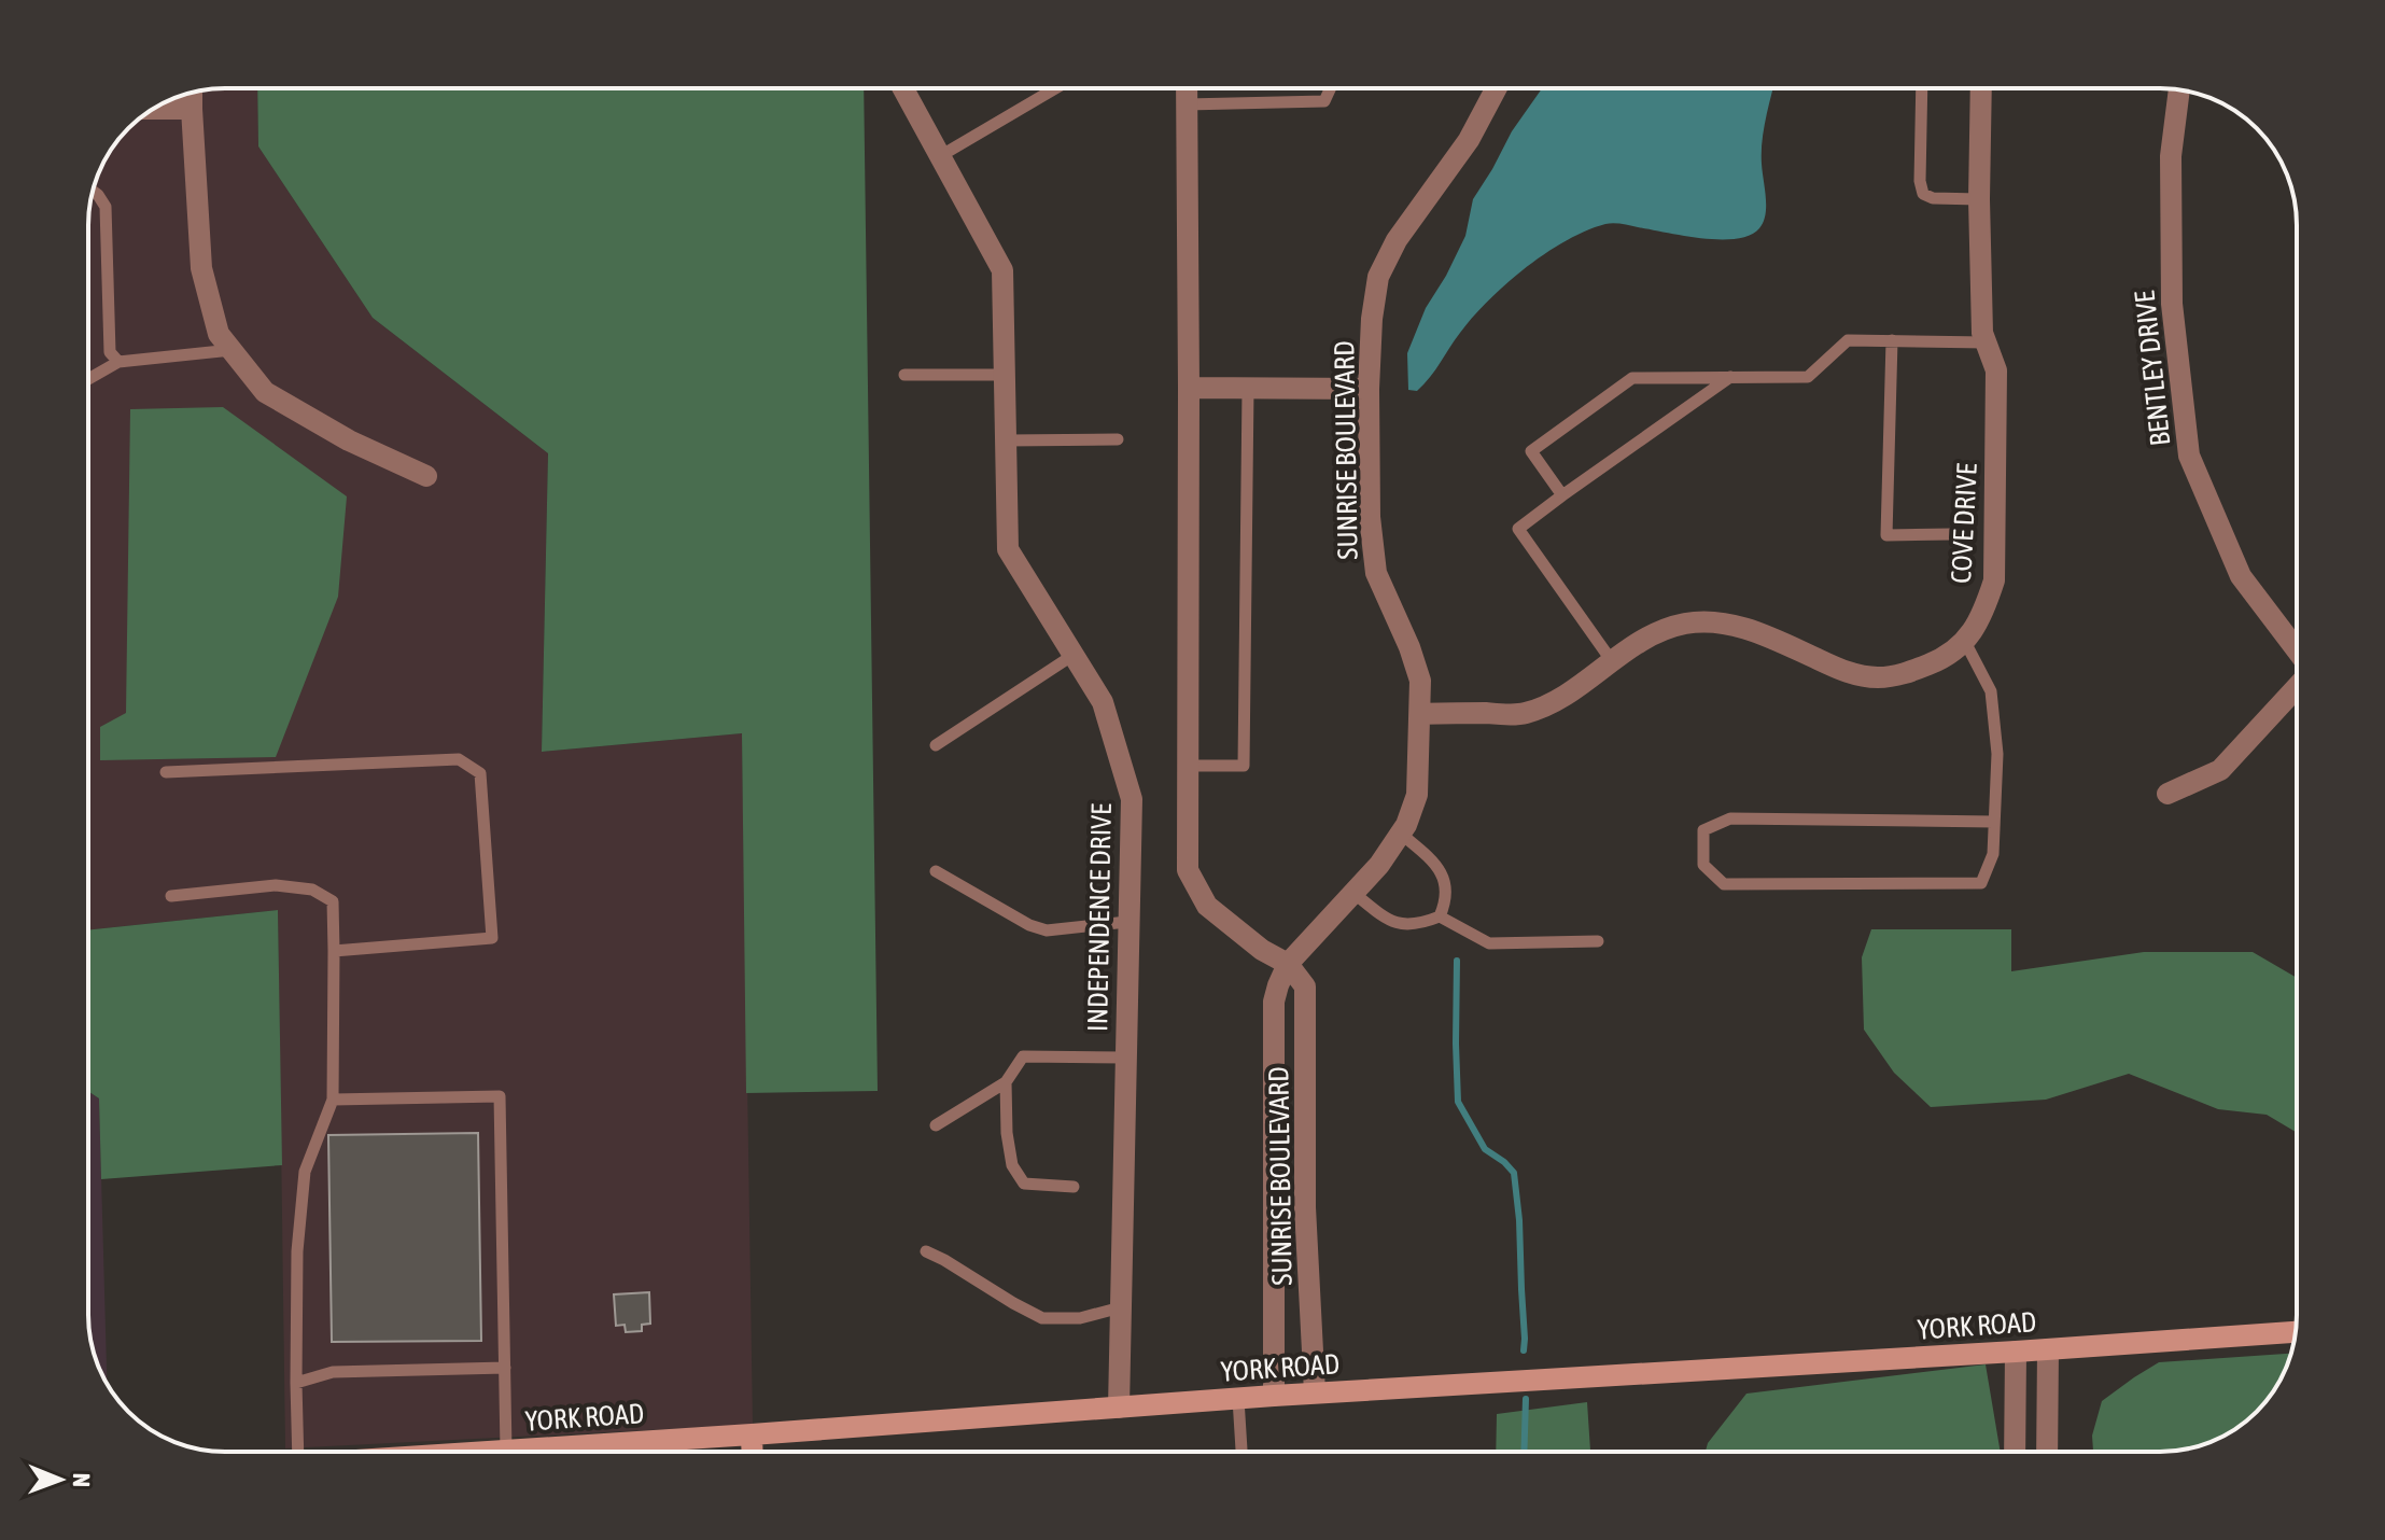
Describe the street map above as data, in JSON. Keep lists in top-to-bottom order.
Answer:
{
  "streets": {
    "street": [
      "BENTLEY DRIVE",
      "SUNRISE BOULEVARD",
      "COVE DRIVE",
      "INDEPENDENCE DRIVE",
      "YORK ROAD"
    ]
  },
  "crossings": [
    ["SUNRISE BOULEVARD", "COVE DRIVE"],
    ["SUNRISE BOULEVARD", "YORK ROAD"],
    ["INDEPENDENCE DRIVE", "YORK ROAD"]
  ],
  "north": "right"
}
